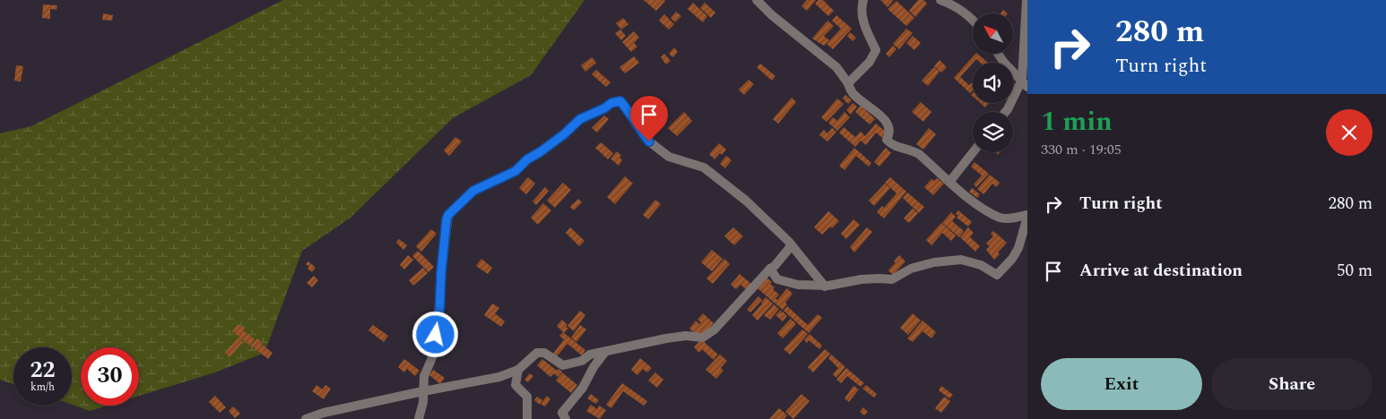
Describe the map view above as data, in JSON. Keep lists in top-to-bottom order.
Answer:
{
  "north": "top left",
  "page": {
    "turn": ["280 m", "Turn right"],
    "heading": ["1 min", "330 m · 19:05"],
    "list": [
      {
        "name": "Turn right",
        "value": "280 m"
      },
      {
        "name": "Arrive at destination",
        "value": "50 m"
      }
    ],
    "speed": "22 km/h",
    "limit": "30",
    "buttons": ["Exit", "Share"]
  }
}
